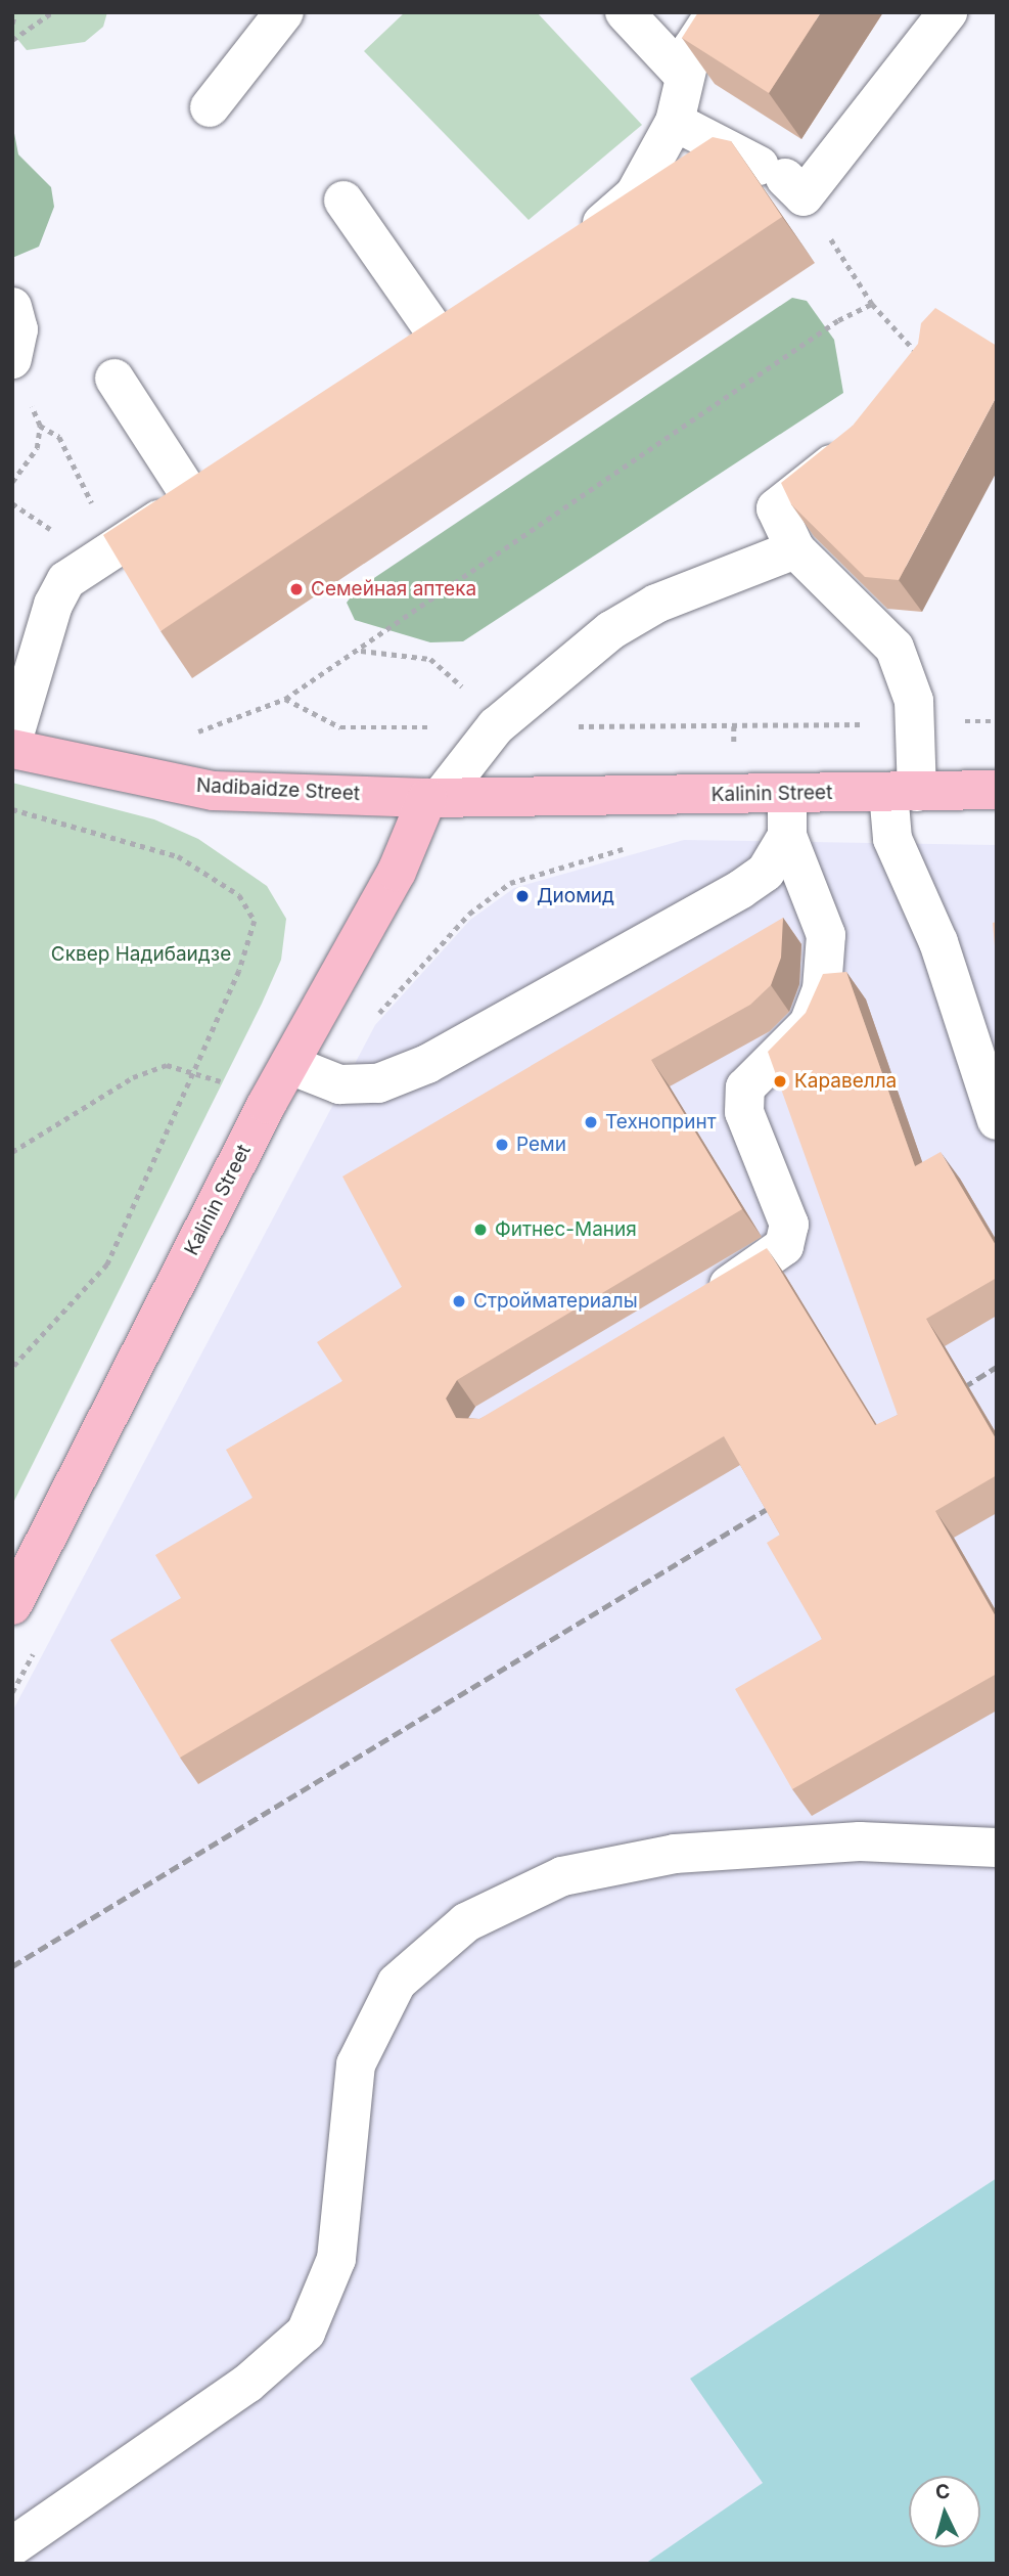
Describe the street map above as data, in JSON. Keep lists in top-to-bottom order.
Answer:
{
  "streets": {
    "main road": ["Nadibaidze Street", "Kalinin Street"]
  },
  "crossings": [
    ["Nadibaidze Street", "Kalinin Street"]
  ],
  "parks": ["Сквер Надибаидзе"],
  "places": [
    "Семейная аптека",
    "Диомид",
    "Каравелла",
    "Технопринт",
    "Реми",
    "Фитнес-Мания",
    "Стройматериалы"
  ],
  "north": "top"
}
